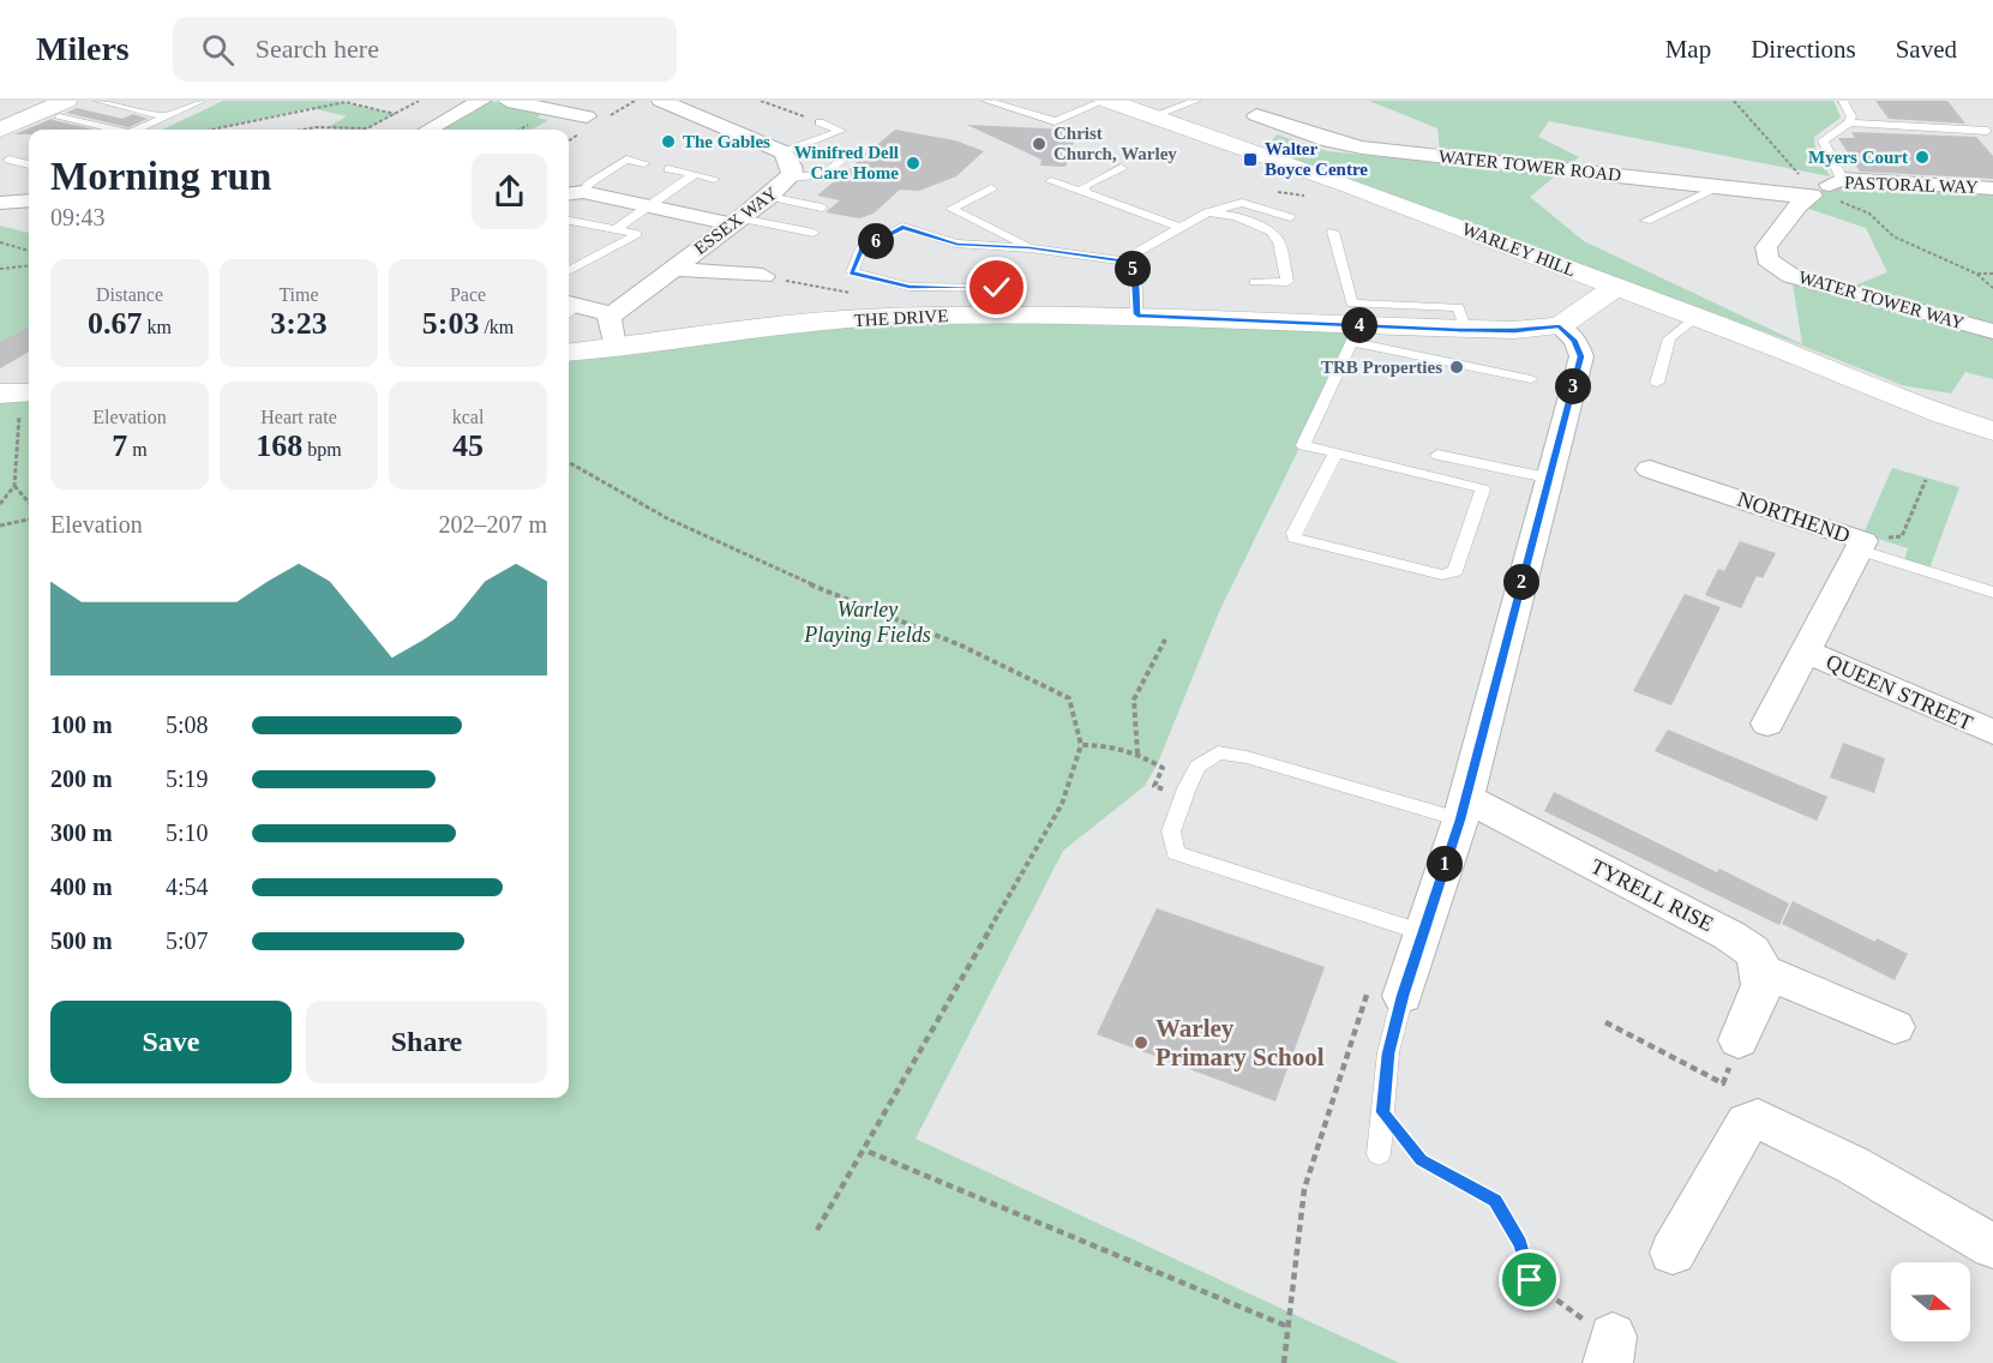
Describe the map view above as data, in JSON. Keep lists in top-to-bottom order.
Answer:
{
  "streets": {
    "street": [
      "WATER TOWER ROAD",
      "PASTORAL WAY",
      "ESSEX WAY",
      "WARLEY HILL",
      "WATER TOWER WAY",
      "THE DRIVE",
      "NORTHEND",
      "QUEEN STREET",
      "TYRELL RISE"
    ]
  },
  "crossings": [
    ["WATER TOWER ROAD", "PASTORAL WAY"],
    ["WATER TOWER ROAD", "WATER TOWER WAY"],
    ["PASTORAL WAY", "WATER TOWER WAY"],
    ["NORTHEND", "QUEEN STREET"]
  ],
  "parks": ["Warley Playing Fields"],
  "places": {
    "other": [
      "The Gables",
      "Christ Church, Warley",
      "Myers Court",
      "Winifred Dell Care Home",
      "TRB Properties",
      "Warley Primary School"
    ],
    "transit": ["Walter Boyce Centre"]
  },
  "north": "right",
  "page": {
    "header": "Milers",
    "search": "Search here",
    "nav": ["Map", "Directions", "Saved"],
    "heading": ["Morning run", "09:43"],
    "pins": [
      "6",
      "5",
      "4",
      "3",
      "2",
      "1"
    ],
    "stats": [
      ["Distance", "0.67 km"],
      ["Time", "3:23"],
      ["Pace", "5:03 /km"],
      ["Elevation", "7 m"],
      ["Heart rate", "168 bpm"],
      ["kcal", "45"]
    ],
    "chart": ["Elevation", "202–207 m"],
    "list": [
      {
        "name": "100 m",
        "note": "5:08"
      },
      {
        "name": "200 m",
        "note": "5:19"
      },
      {
        "name": "300 m",
        "note": "5:10"
      },
      {
        "name": "400 m",
        "note": "4:54"
      },
      {
        "name": "500 m",
        "note": "5:07"
      }
    ],
    "buttons": ["Save", "Share"]
  }
}
